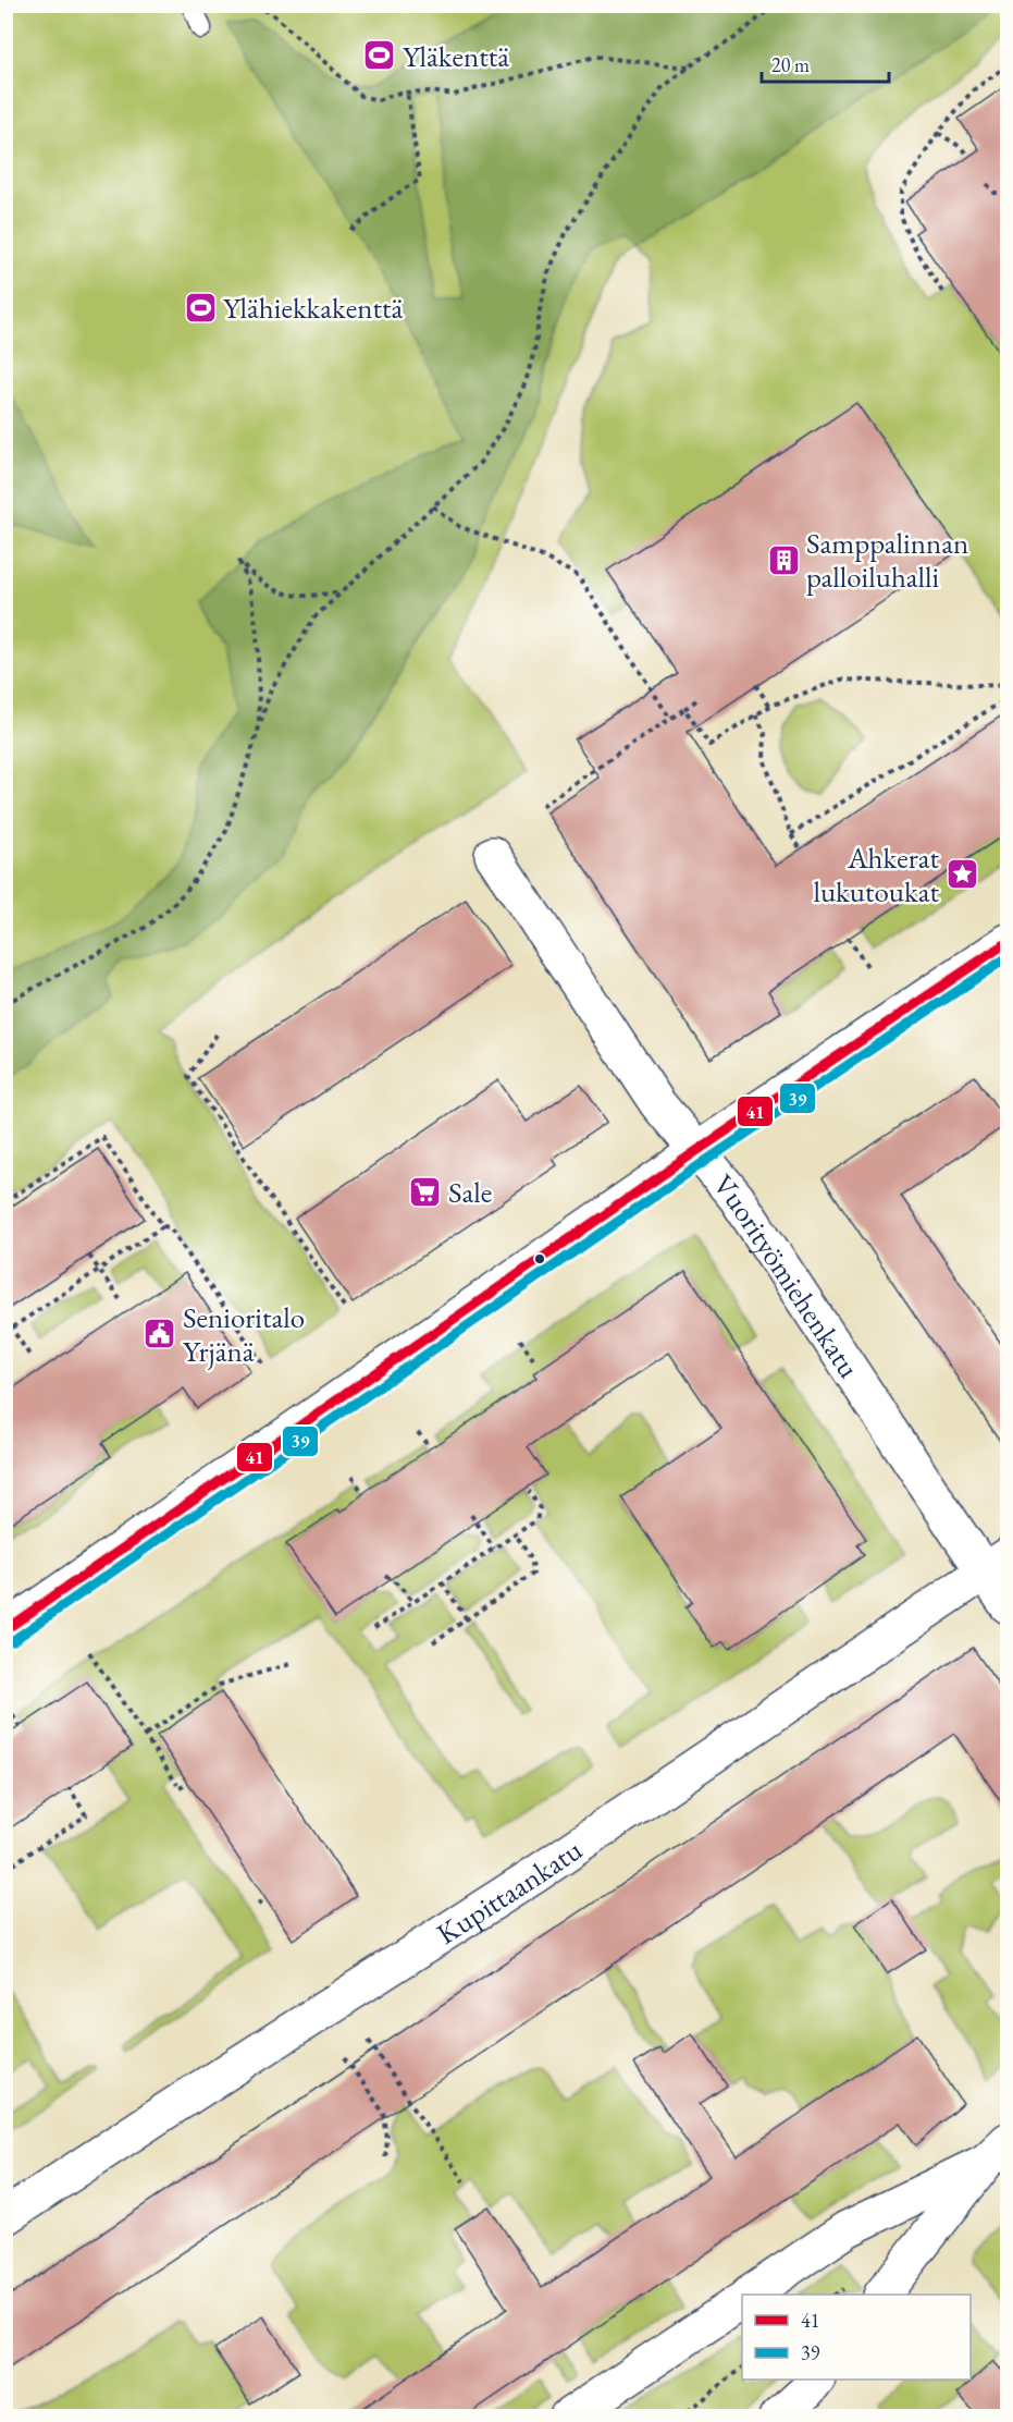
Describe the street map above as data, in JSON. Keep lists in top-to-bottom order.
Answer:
{
  "streets": {
    "street": ["Vuorityömiehenkatu", "Kupittaankatu"]
  },
  "crossings": [
    ["Vuorityömiehenkatu", "Kupittaankatu"]
  ],
  "places": {
    "sports": ["Yläkenttä", "Ylähiekkakenttä"],
    "building": ["Samppalinnan palloiluhalli"],
    "place": ["Ahkerat lukutoukat"],
    "supermarket": ["Sale"],
    "public building": ["Senioritalo Yrjänä"]
  },
  "lines": ["transit line 41", "transit line 39"],
  "legend": ["41", "39"],
  "scale_bar": "20 m"
}
